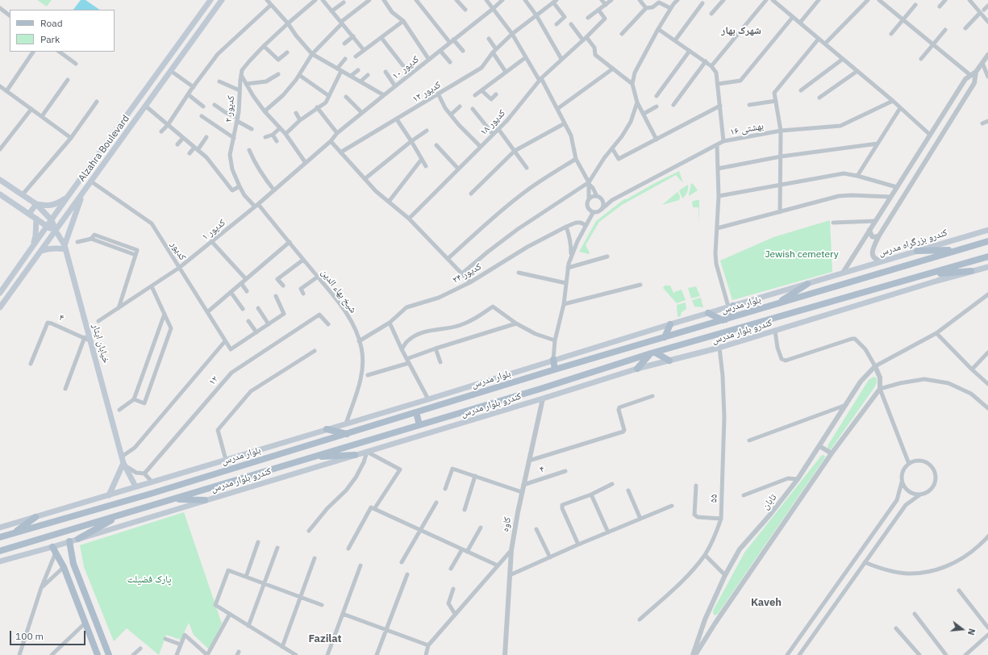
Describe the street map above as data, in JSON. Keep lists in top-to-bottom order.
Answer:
{
  "streets": {
    "main road": [
      "Alzahra Boulevard",
      "کندرو بزرگراه مدرس",
      "بلوار مدرس",
      "کندرو بلوار مدرس",
      "خیابان ایثار"
    ],
    "street": [
      "کدیور ۱۰",
      "کدیور ۱۲",
      "۲ کدیور",
      "کدیور ۱۸",
      "۱۶ بهشتی",
      "کدیور ۱",
      "کدیور",
      "کدیور ۲۴",
      "شیخ بهاء الدین",
      "۴",
      "۱۲",
      "۵۵",
      "تابان",
      "کاوه"
    ]
  },
  "crossings": [
    ["کدیور ۱۰", "کدیور ۱"],
    ["۲ کدیور", "کدیور ۱"],
    ["۲ کدیور", "شیخ بهاء الدین"],
    ["Alzahra Boulevard", "کدیور"],
    ["Alzahra Boulevard", "خیابان ایثار"],
    ["کدیور ۱", "کدیور"],
    ["کدیور ۱", "شیخ بهاء الدین"],
    ["کدیور ۲۴", "شیخ بهاء الدین"],
    ["۴", "خیابان ایثار"],
    ["۴", "کاوه"],
    ["کندرو بلوار مدرس", "۵۵"],
    ["کندرو بلوار مدرس", "کاوه"]
  ],
  "districts": ["شهرک بهار", "Kaveh", "Fazilat"],
  "parks": ["Jewish cemetery", "پارک فضیلت"],
  "legend": ["Road", "Park"],
  "scale_bar": "100 m",
  "north": "right"
}
